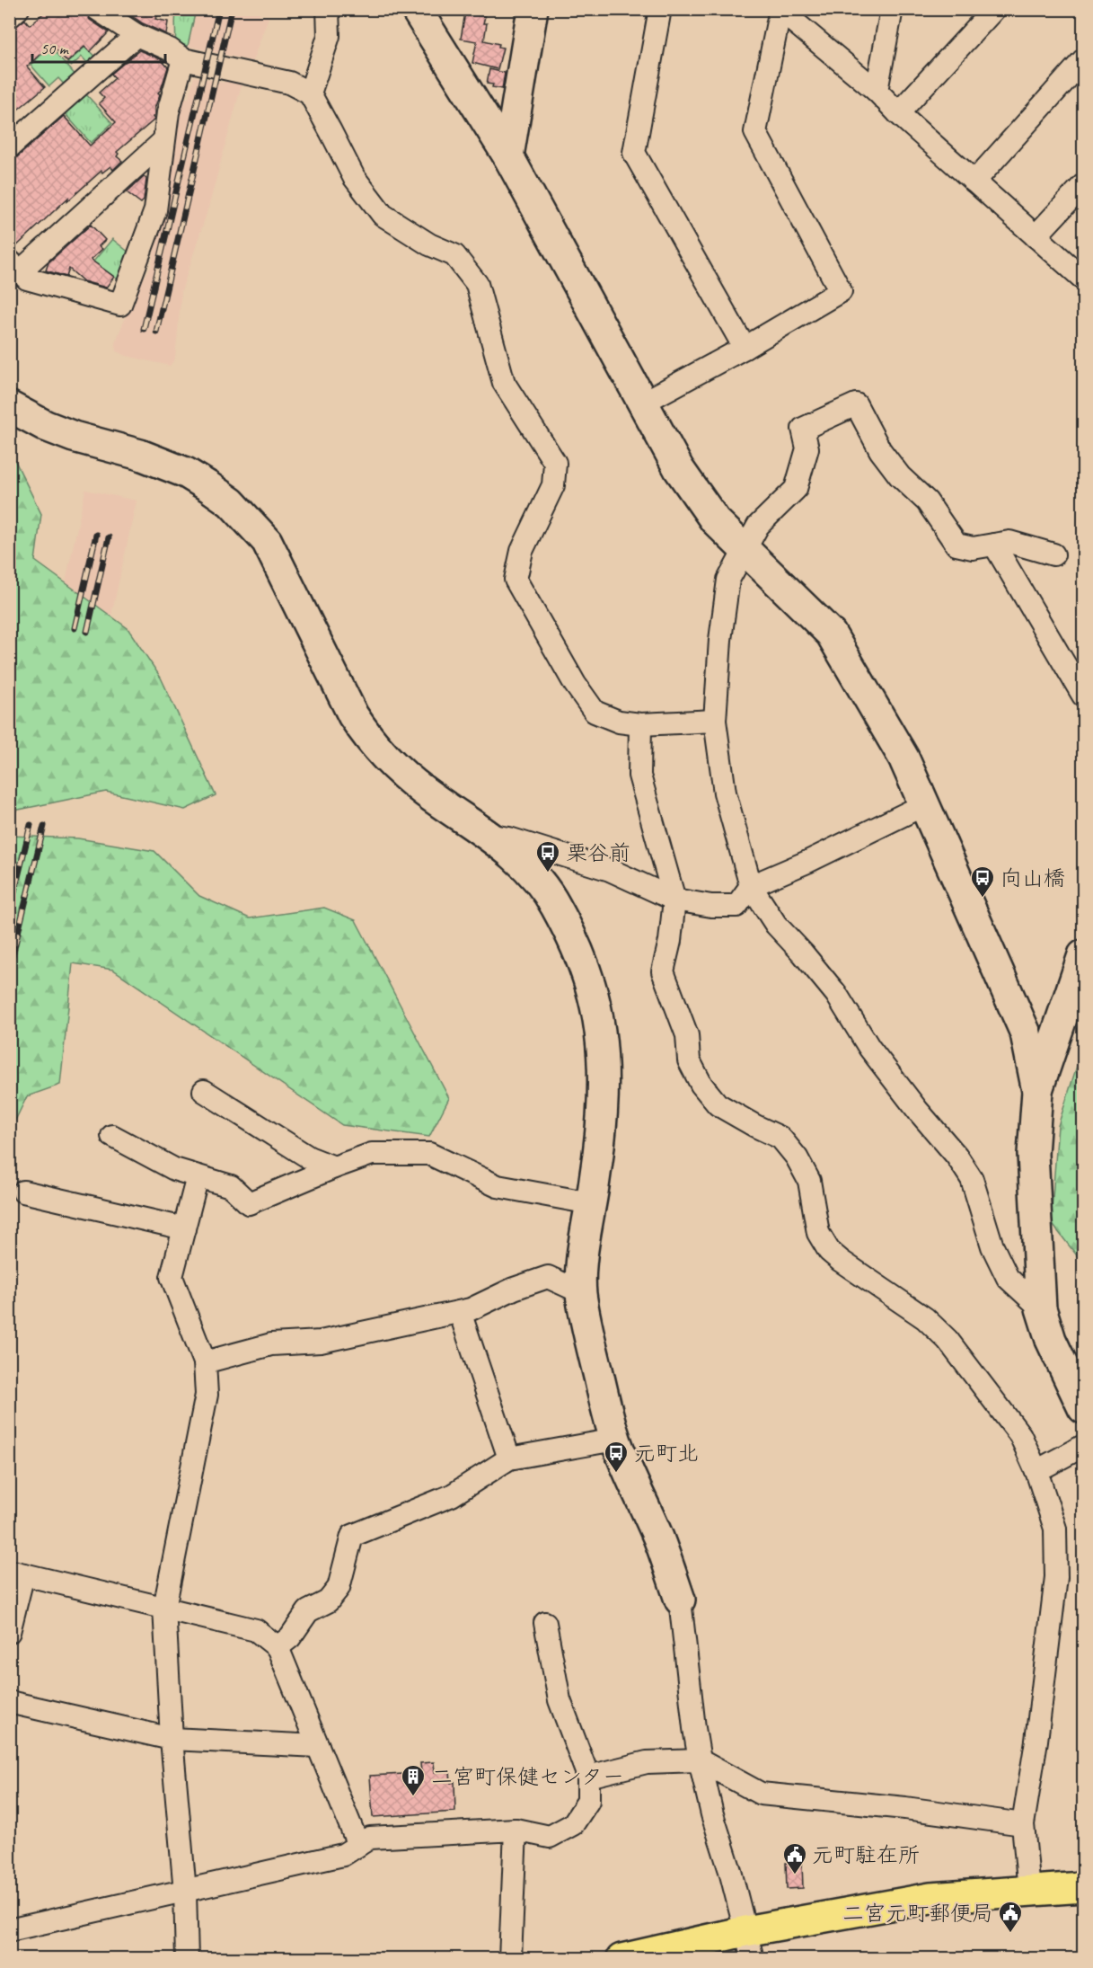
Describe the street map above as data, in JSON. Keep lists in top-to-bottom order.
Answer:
{
  "places": {
    "bus stop": ["栗谷前", "向山橋", "元町北"],
    "building": ["二宮町保健センター"],
    "public building": ["元町駐在所", "二宮元町郵便局"]
  },
  "scale_bar": "50 m"
}
